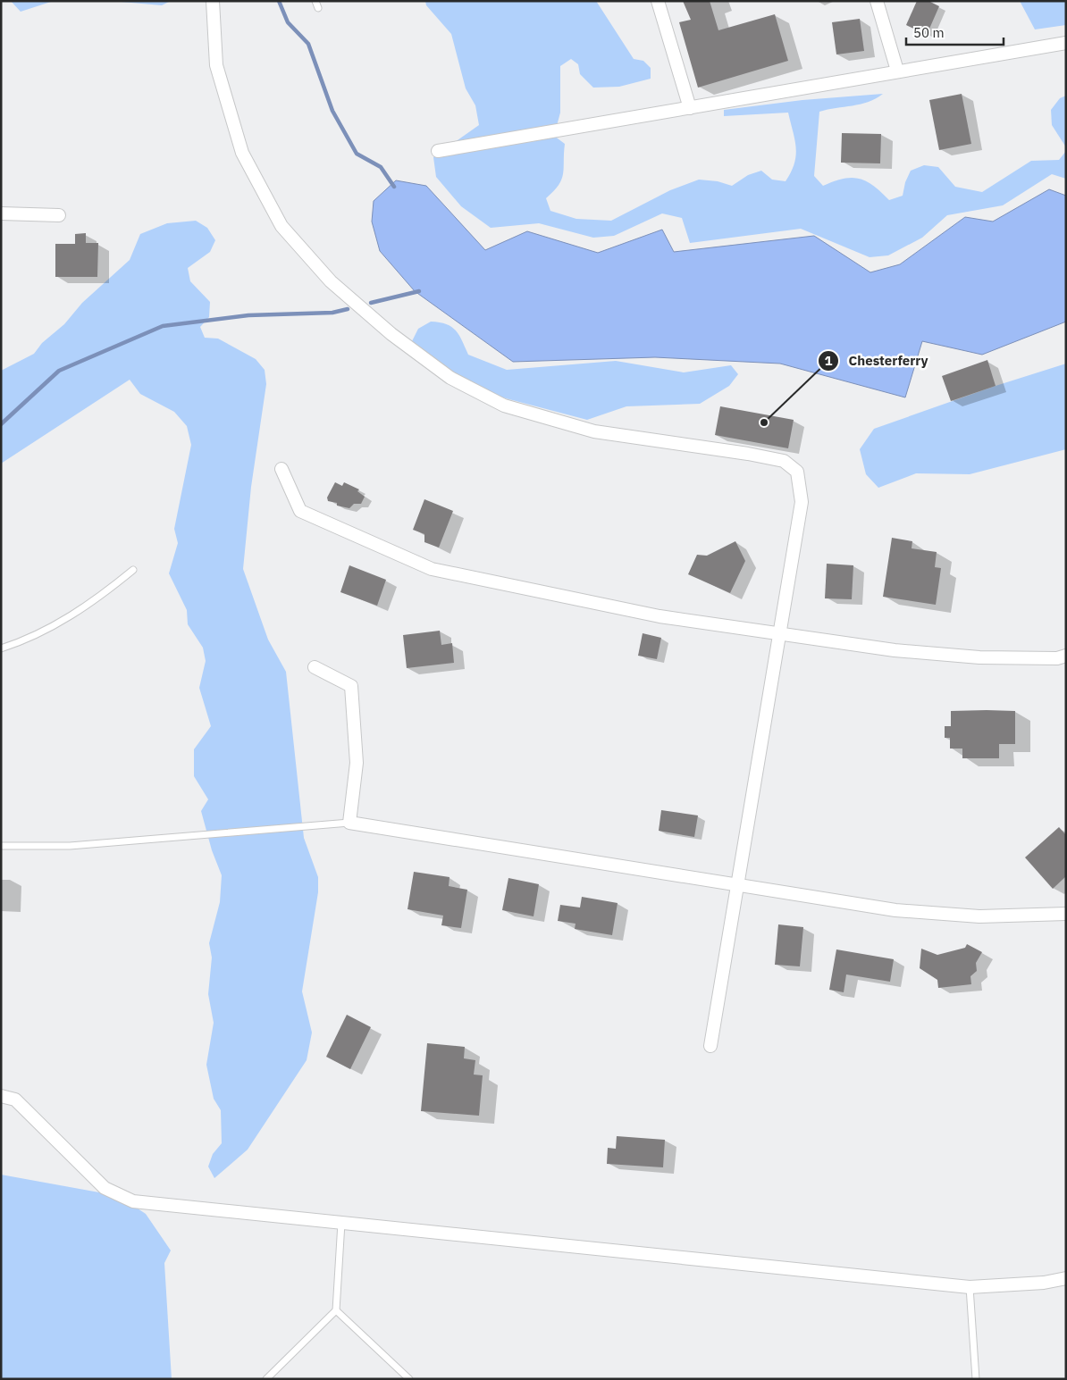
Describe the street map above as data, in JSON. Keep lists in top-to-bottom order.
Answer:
{
  "places": ["Chesterferry"],
  "scale_bar": "50 m"
}
